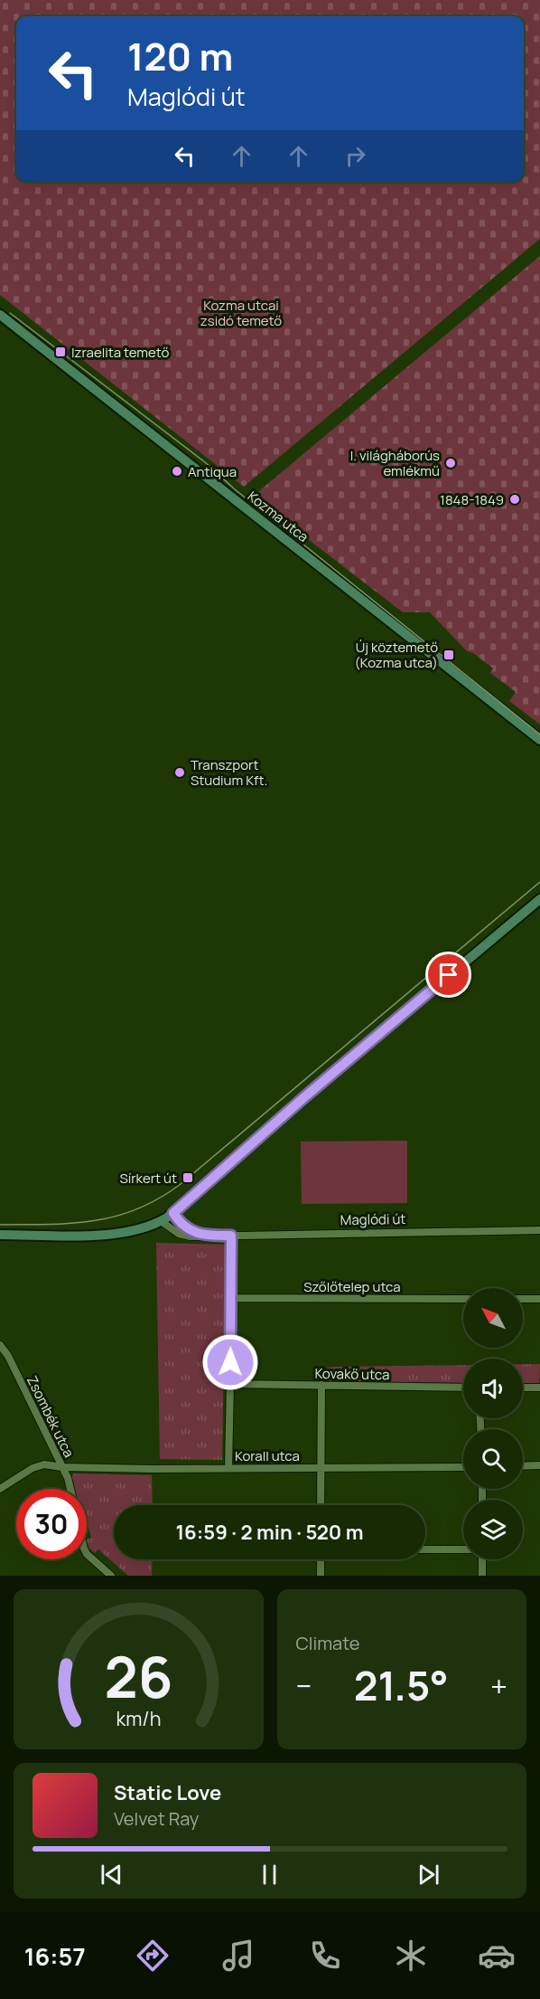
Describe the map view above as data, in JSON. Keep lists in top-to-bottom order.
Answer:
{
  "streets": {
    "street": [
      "Kozma utca",
      "Maglódi út",
      "Szőlőtelep utca",
      "Kovakő utca",
      "Zsombék utca",
      "Korall utca"
    ]
  },
  "crossings": [
    ["Zsombék utca", "Korall utca"]
  ],
  "parks": ["Kozma utcai zsidó temető"],
  "places": {
    "transit": ["Izraelita temető", "Új köztemető (Kozma utca)", "Sírkert út"],
    "other": [
      "I. világháborús emlékmű",
      "Antiqua",
      "1848-1849",
      "Transzport Studium Kft."
    ]
  },
  "north": "top left",
  "page": {
    "turn": ["120 m", "Maglódi út"],
    "limit": "30",
    "trip": "16:59 · 2 min · 520 m",
    "tile": "Climate",
    "heat": ["−", "21.5°", "+"],
    "song": ["Static Love", "Velvet Ray"],
    "tabs": "16:57",
    "gauge": ["26", "km/h"]
  }
}
